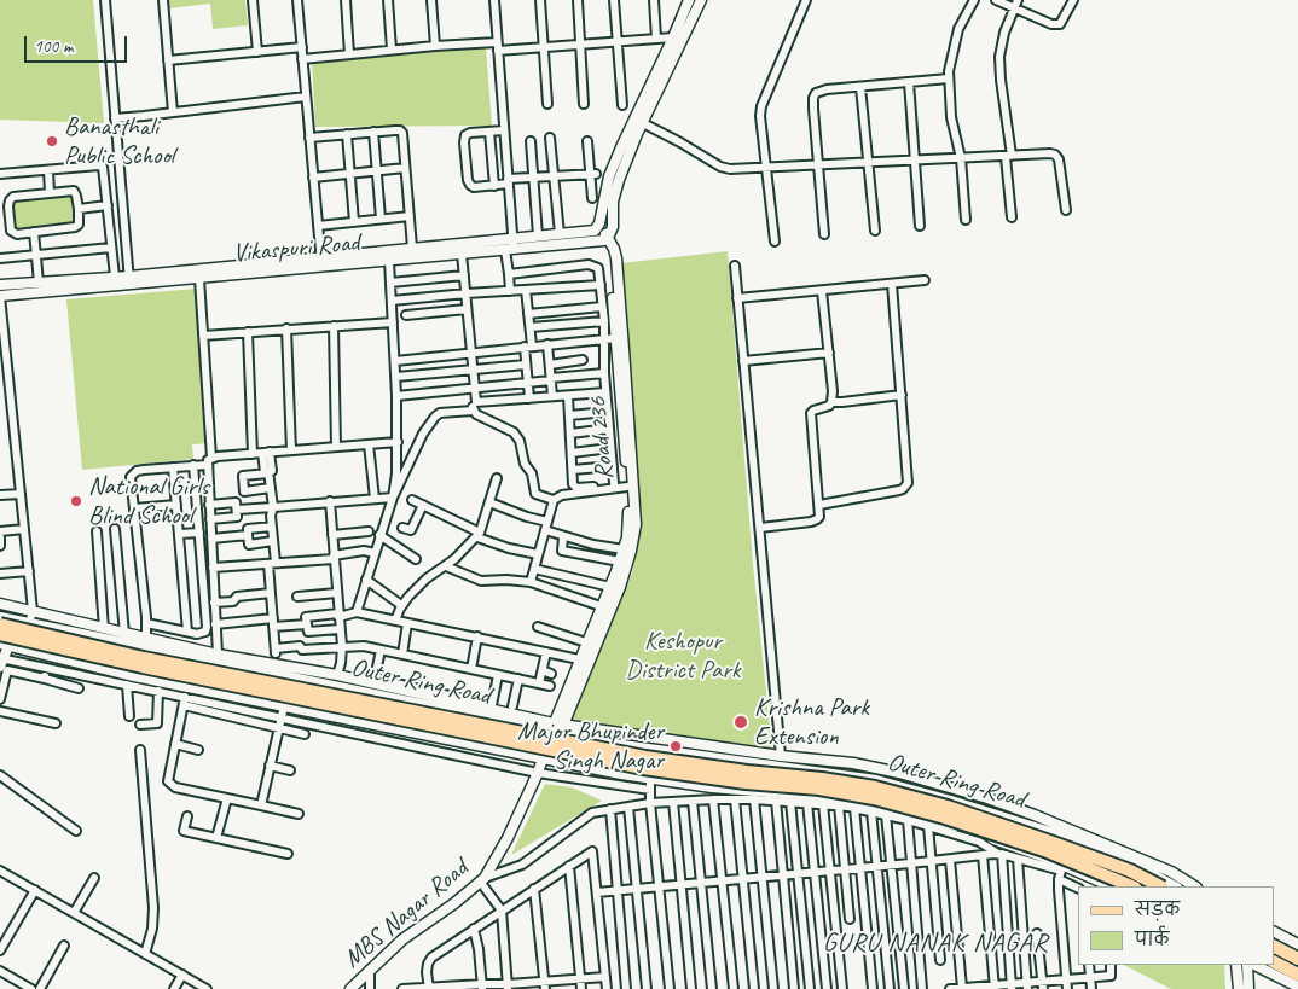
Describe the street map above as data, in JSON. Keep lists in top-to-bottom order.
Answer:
{
  "streets": {
    "main road": ["Outer Ring Road"],
    "street": ["Vikaspuri Road", "Road 236", "MBS Nagar Road"]
  },
  "crossings": [
    ["Vikaspuri Road", "Road 236"],
    ["Outer Ring Road", "MBS Nagar Road"]
  ],
  "districts": ["GURU NANAK NAGAR"],
  "parks": ["Keshopur District Park"],
  "places": [
    "Banasthali Public School",
    "National Girls Blind School",
    "Krishna Park Extension",
    "Major Bhupinder Singh Nagar"
  ],
  "legend": ["सड़क", "पार्क"],
  "scale_bar": "100 m"
}
